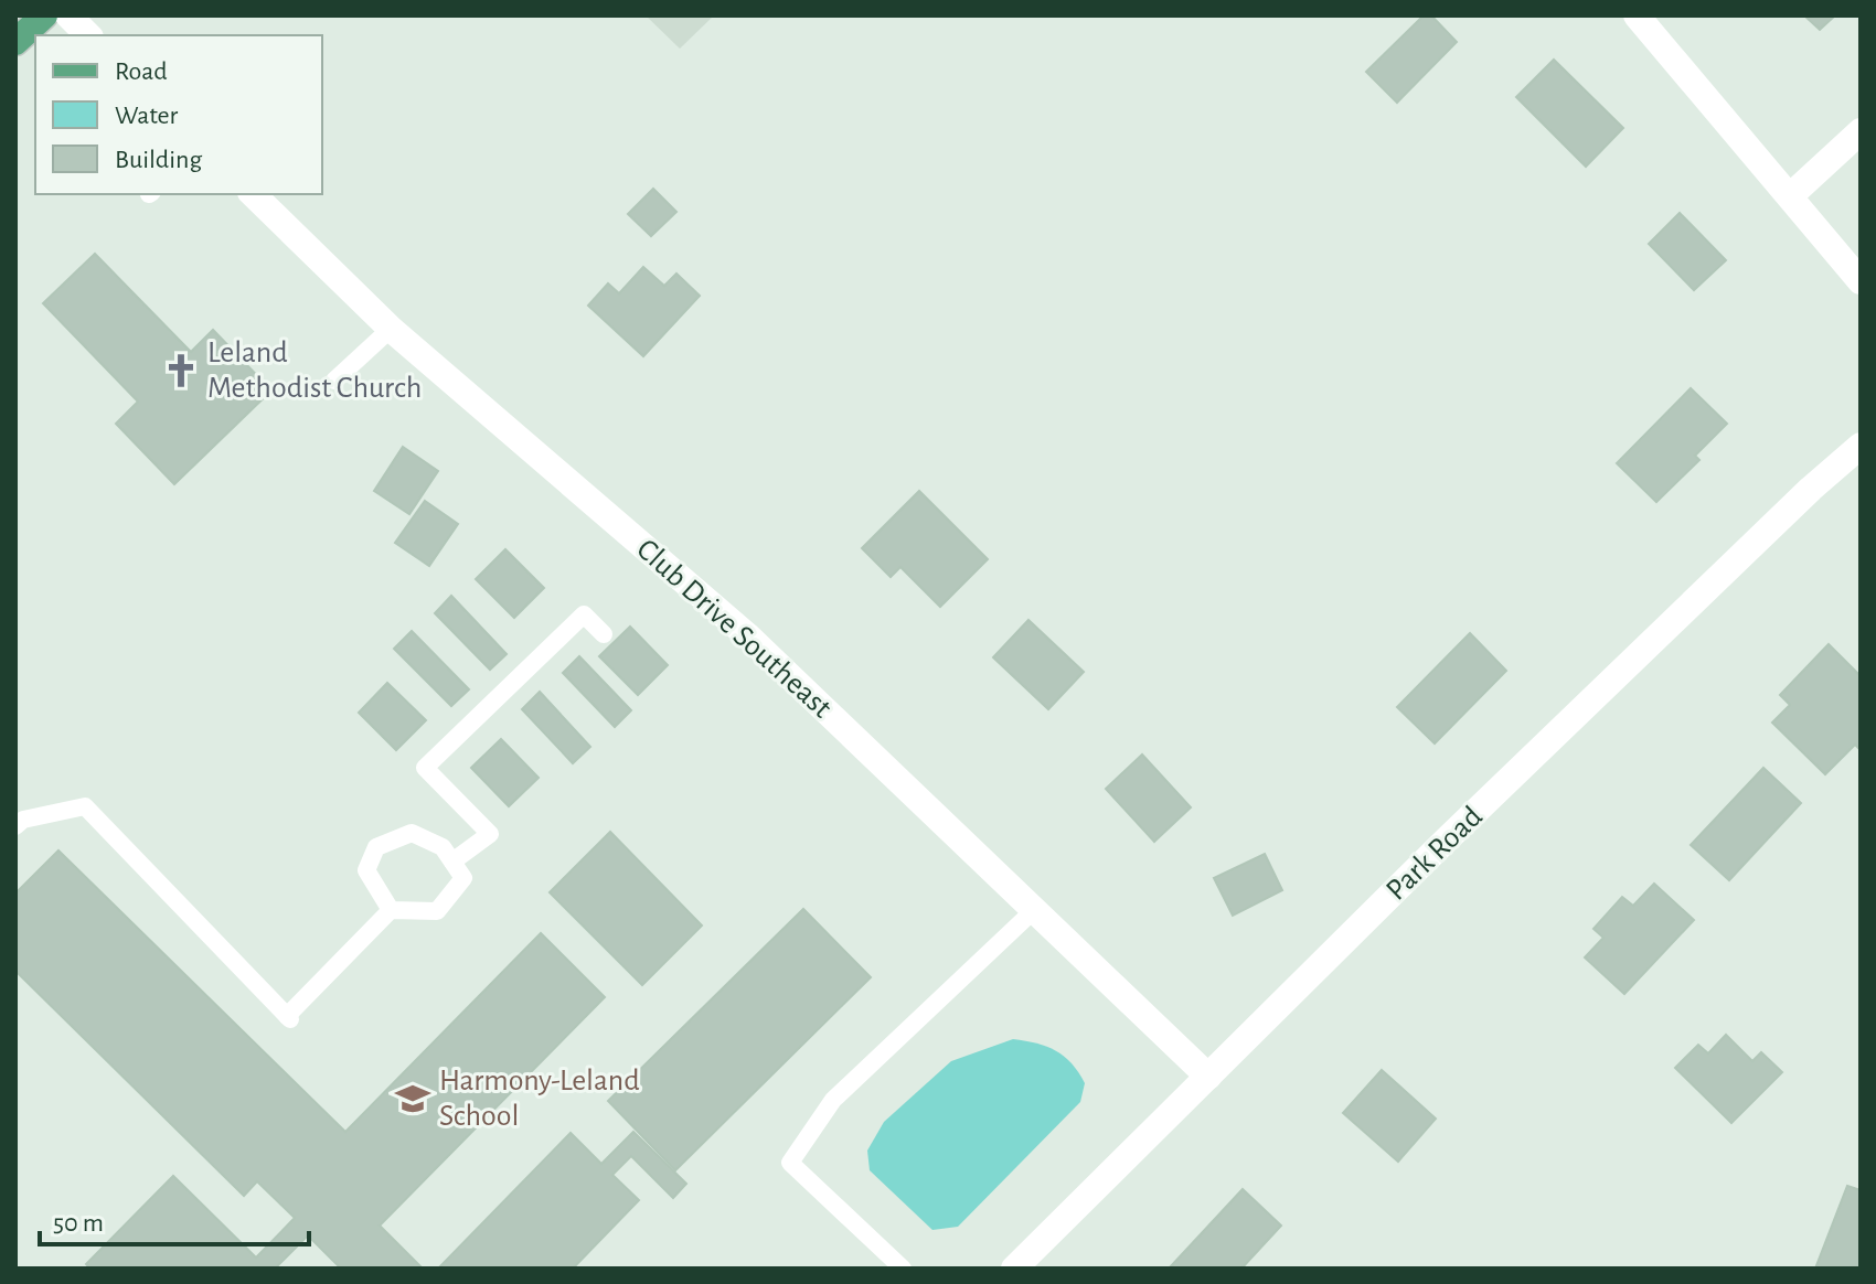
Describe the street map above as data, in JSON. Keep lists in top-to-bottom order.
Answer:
{
  "streets": {
    "street": ["Club Drive Southeast", "Park Road"]
  },
  "crossings": [
    ["Club Drive Southeast", "Park Road"]
  ],
  "places": {
    "church": ["Leland Methodist Church"],
    "school or university": ["Harmony-Leland School"]
  },
  "legend": ["Road", "Water", "Building"],
  "scale_bar": "50 m"
}
